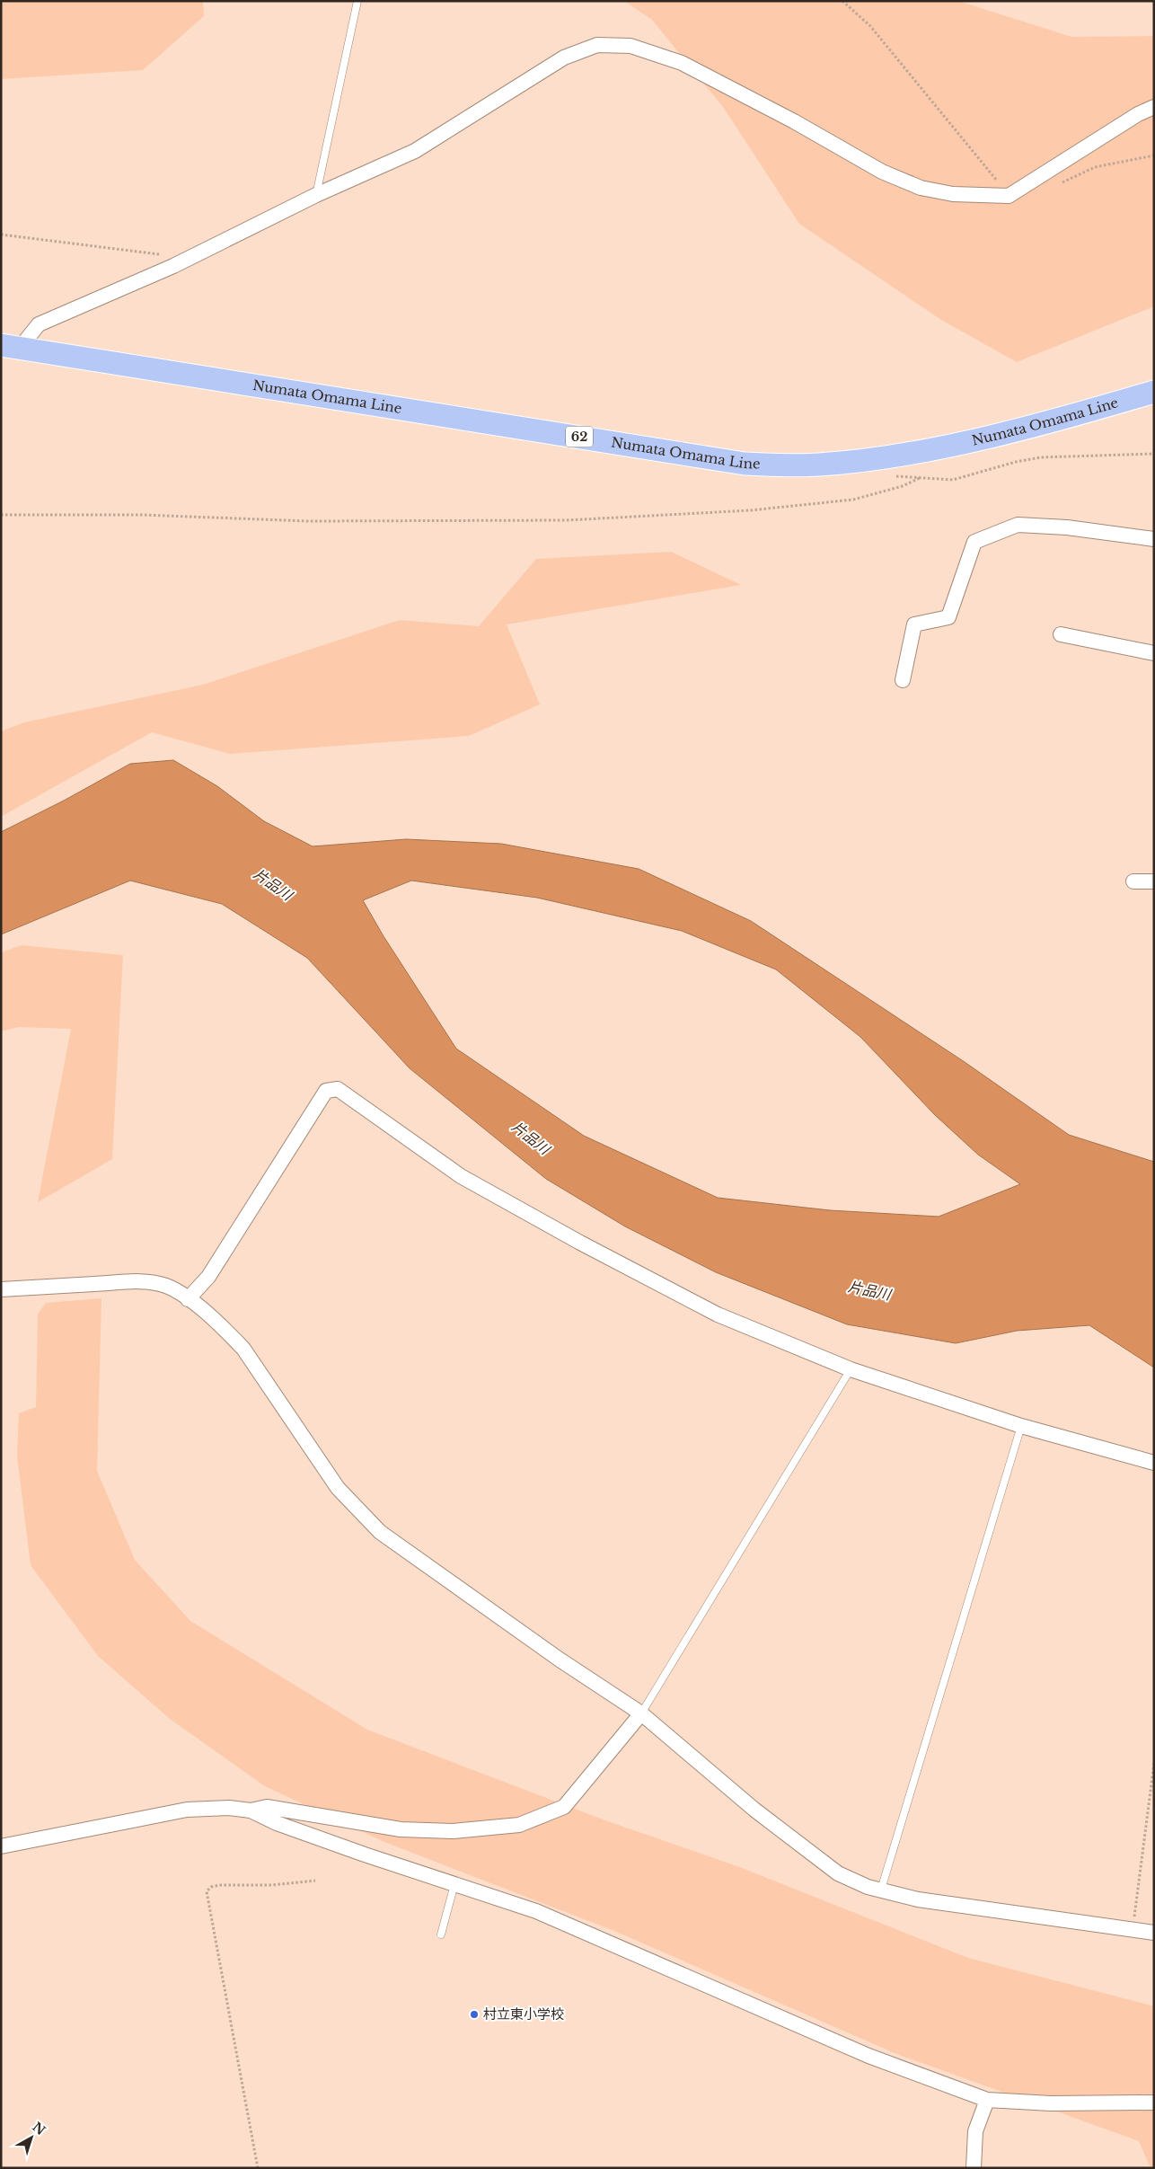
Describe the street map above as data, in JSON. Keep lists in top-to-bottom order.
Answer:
{
  "streets": {
    "main road": ["Numata Omama Line", "62"]
  },
  "water": ["片品川"],
  "places": ["村立東小学校"],
  "north": "top right"
}
